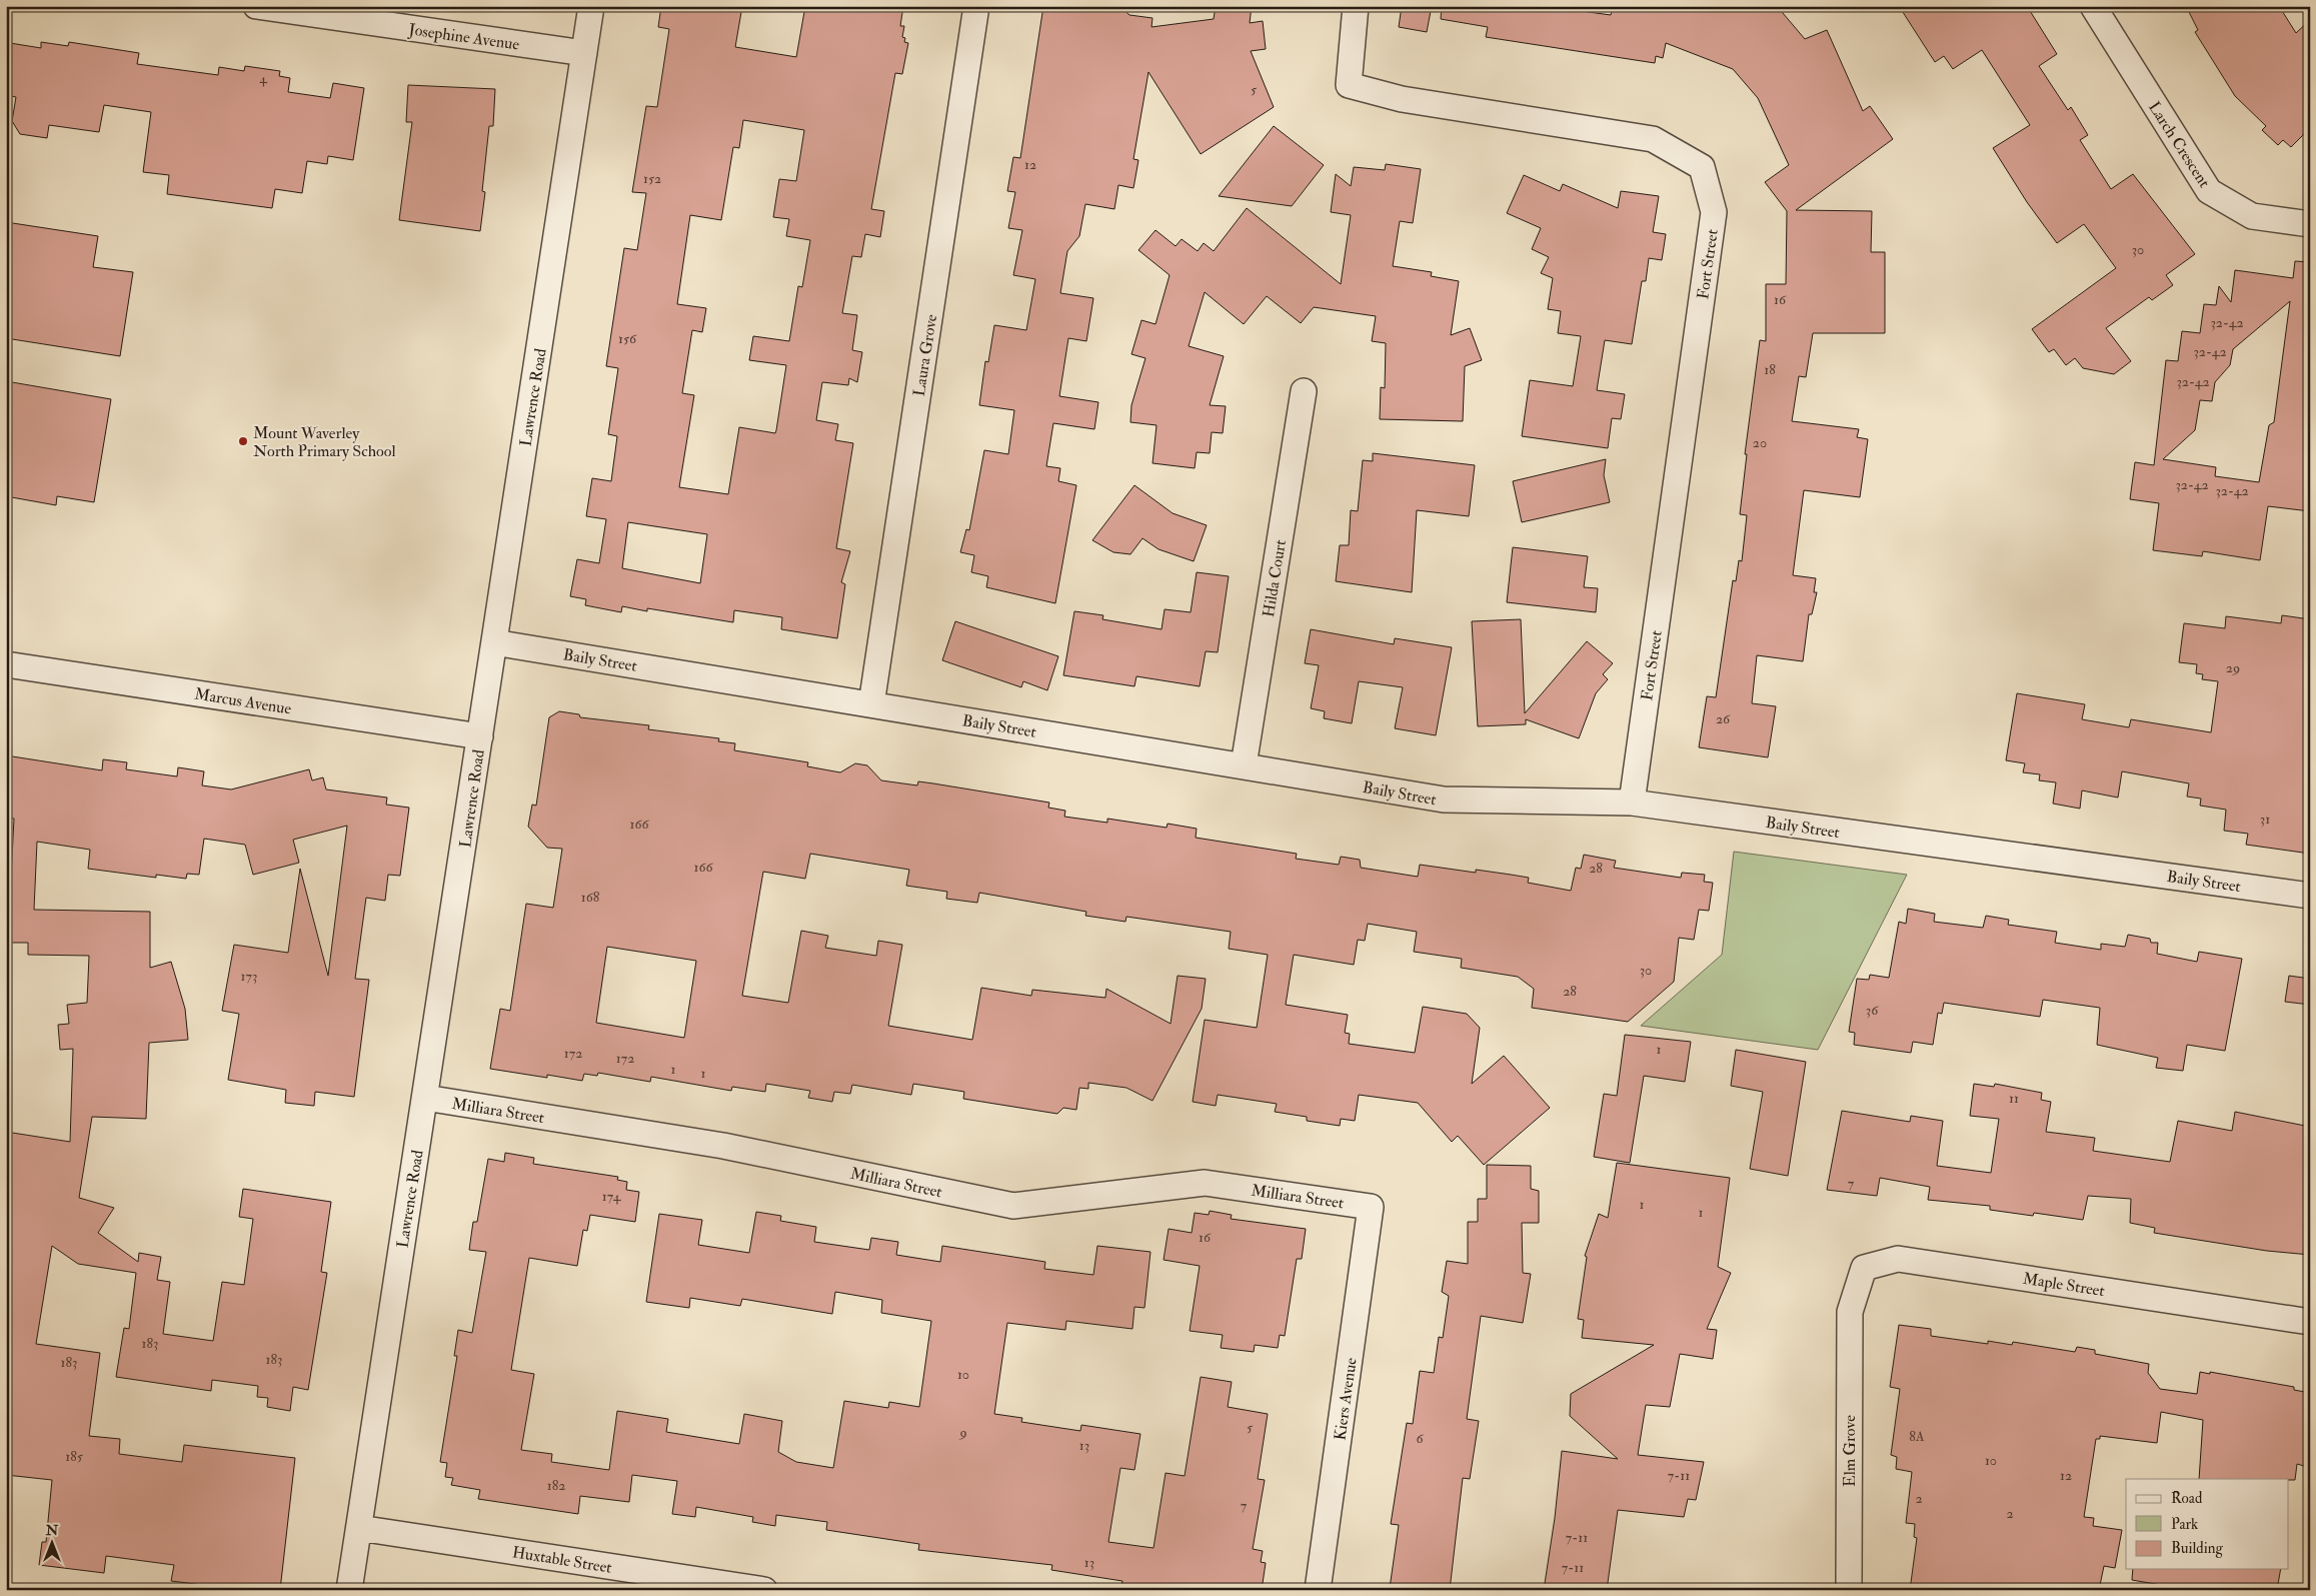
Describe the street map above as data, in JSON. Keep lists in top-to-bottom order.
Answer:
{
  "streets": {
    "street": [
      "Josephine Avenue",
      "Larch Crescent",
      "Fort Street",
      "Laura Grove",
      "Lawrence Road",
      "Hilda Court",
      "Baily Street",
      "Marcus Avenue",
      "Milliara Street",
      "Maple Street",
      "Kiers Avenue",
      "Elm Grove",
      "Huxtable Street"
    ]
  },
  "crossings": [
    ["Josephine Avenue", "Lawrence Road"],
    ["Fort Street", "Baily Street"],
    ["Laura Grove", "Baily Street"],
    ["Lawrence Road", "Baily Street"],
    ["Lawrence Road", "Marcus Avenue"],
    ["Lawrence Road", "Milliara Street"],
    ["Lawrence Road", "Huxtable Street"],
    ["Hilda Court", "Baily Street"],
    ["Milliara Street", "Kiers Avenue"],
    ["Maple Street", "Elm Grove"]
  ],
  "places": ["Mount Waverley North Primary School"],
  "house_numbers": [
    "4",
    "5",
    "12",
    "152",
    "30",
    "16",
    "32-42",
    "156",
    "32-42",
    "18",
    "32-42",
    "20",
    "32-42",
    "32-42",
    "29",
    "26",
    "31",
    "166",
    "166",
    "28",
    "168",
    "30",
    "173",
    "28",
    "36",
    "1",
    "172",
    "172",
    "1",
    "1",
    "11",
    "7",
    "174",
    "1",
    "1",
    "16",
    "183",
    "183",
    "183",
    "10",
    "5",
    "9",
    "8A",
    "6",
    "13",
    "185",
    "10",
    "7-11",
    "12",
    "182",
    "2",
    "7",
    "2",
    "7-11",
    "13",
    "7-11"
  ],
  "legend": ["Road", "Park", "Building"],
  "north": "top"
}
